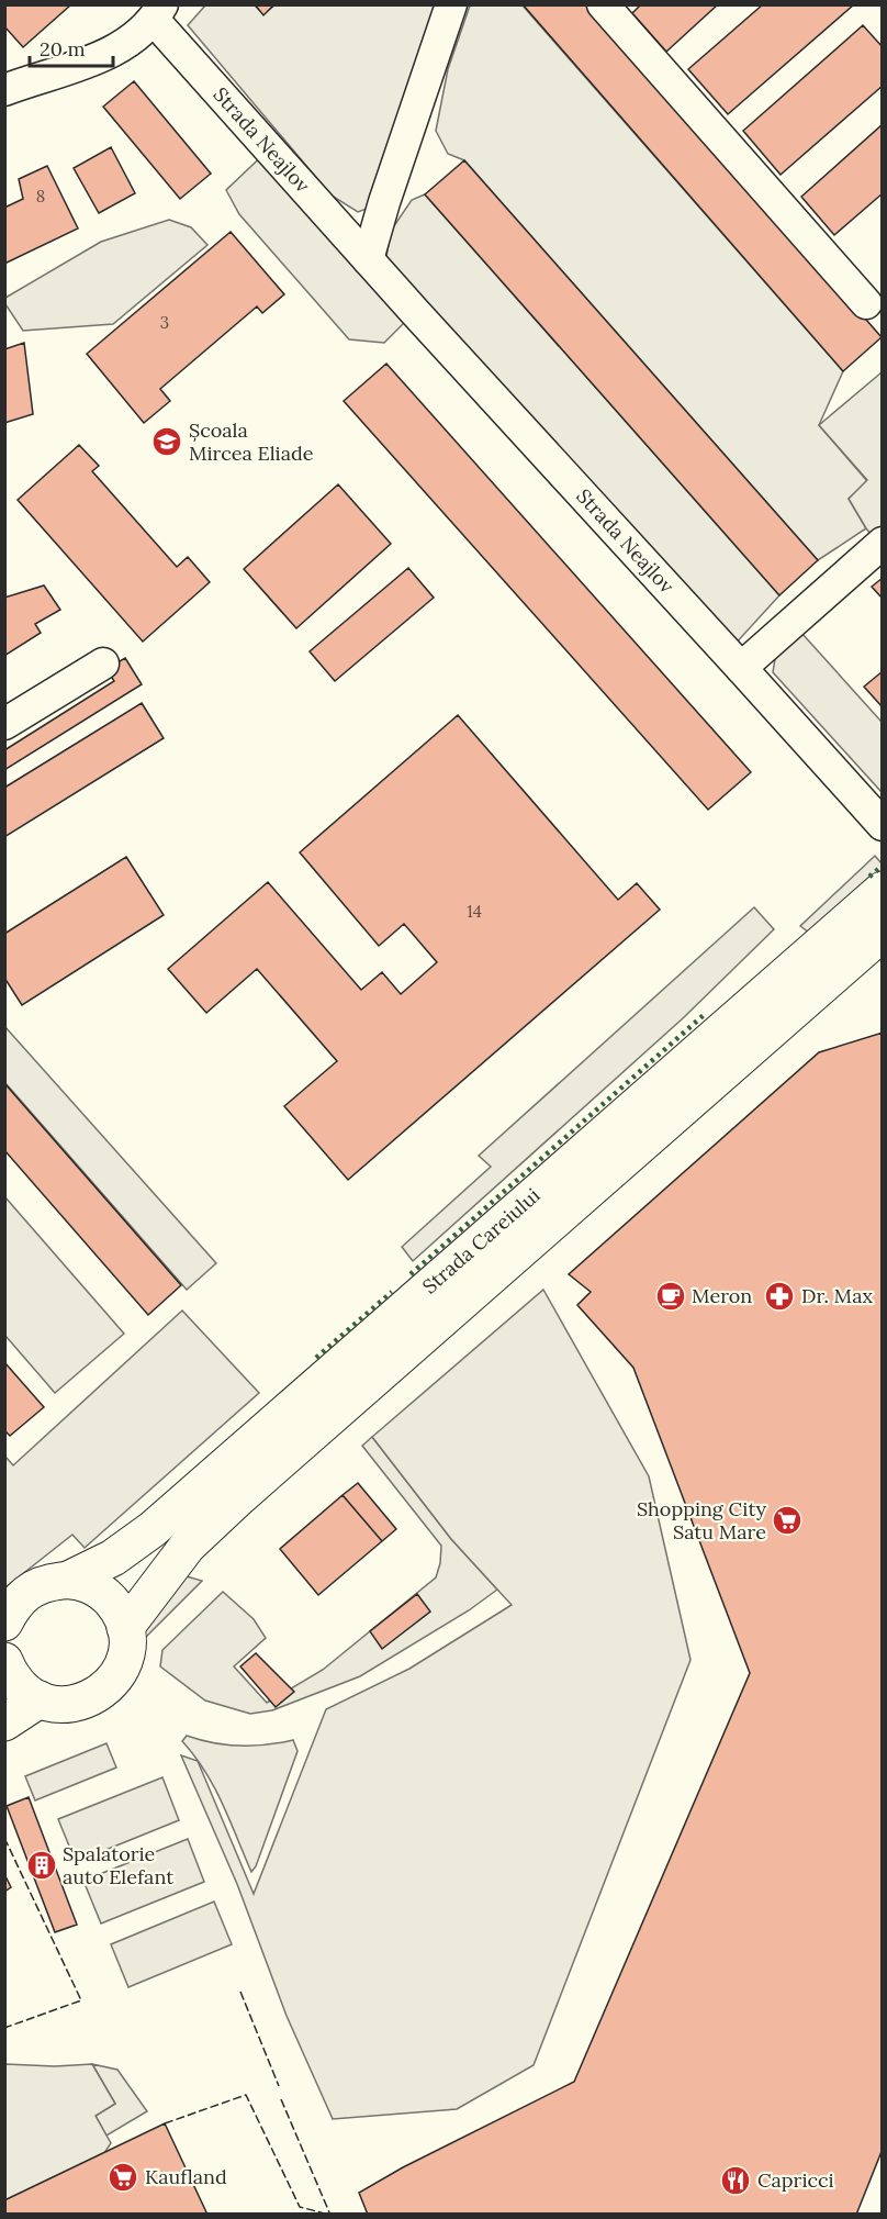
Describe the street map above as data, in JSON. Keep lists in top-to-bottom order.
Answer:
{
  "streets": {
    "main road": ["Strada Careiului"],
    "street": ["Strada Neajlov"]
  },
  "places": {
    "school or university": ["Școala Mircea Eliade"],
    "cafe": ["Meron"],
    "pharmacy": ["Dr. Max"],
    "supermarket": ["Shopping City Satu Mare", "Kaufland"],
    "building": ["Spalatorie auto Elefant"],
    "restaurant": ["Capricci"]
  },
  "house_numbers": ["8", "3", "14"],
  "scale_bar": "20 m"
}
